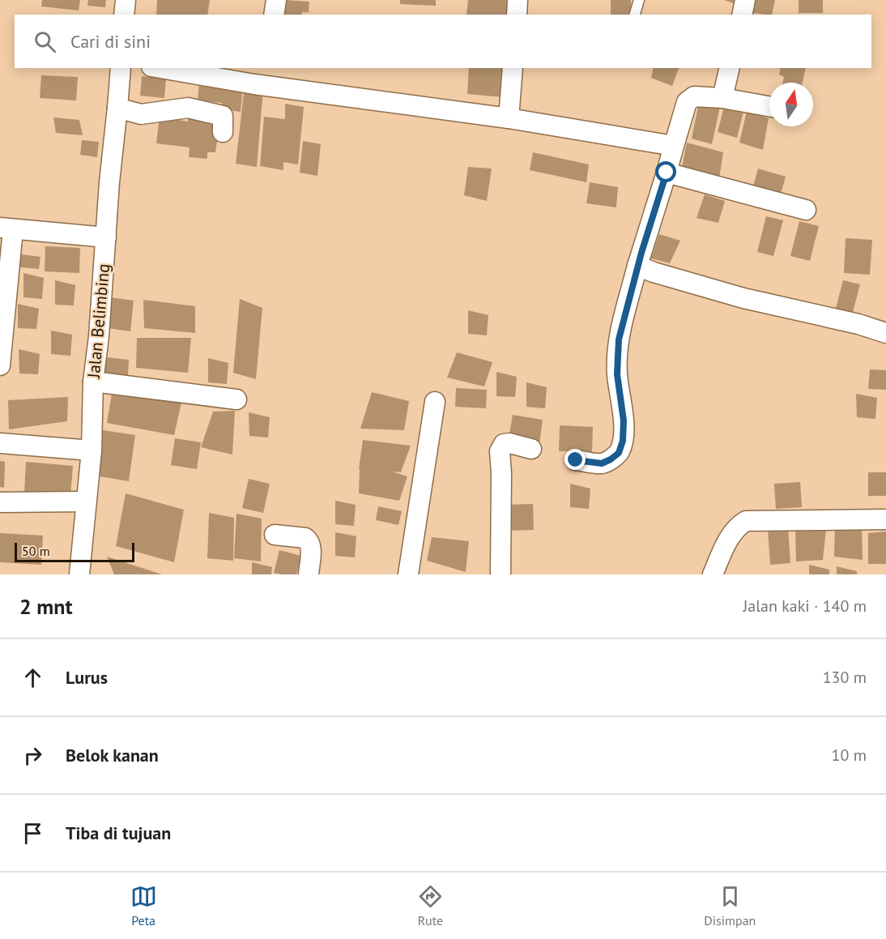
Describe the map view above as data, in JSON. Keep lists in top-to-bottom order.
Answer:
{
  "streets": {
    "street": ["Jalan Belimbing"]
  },
  "scale_bar": "50 m",
  "north": "top",
  "page": {
    "search": "Cari di sini",
    "scale": "50 m",
    "heading": ["2 mnt", "Jalan kaki · 140 m"],
    "list": [
      ["Lurus", "130 m"],
      ["Belok kanan", "10 m"],
      "Tiba di tujuan"
    ],
    "nav": ["Peta", "Rute", "Disimpan"]
  }
}
